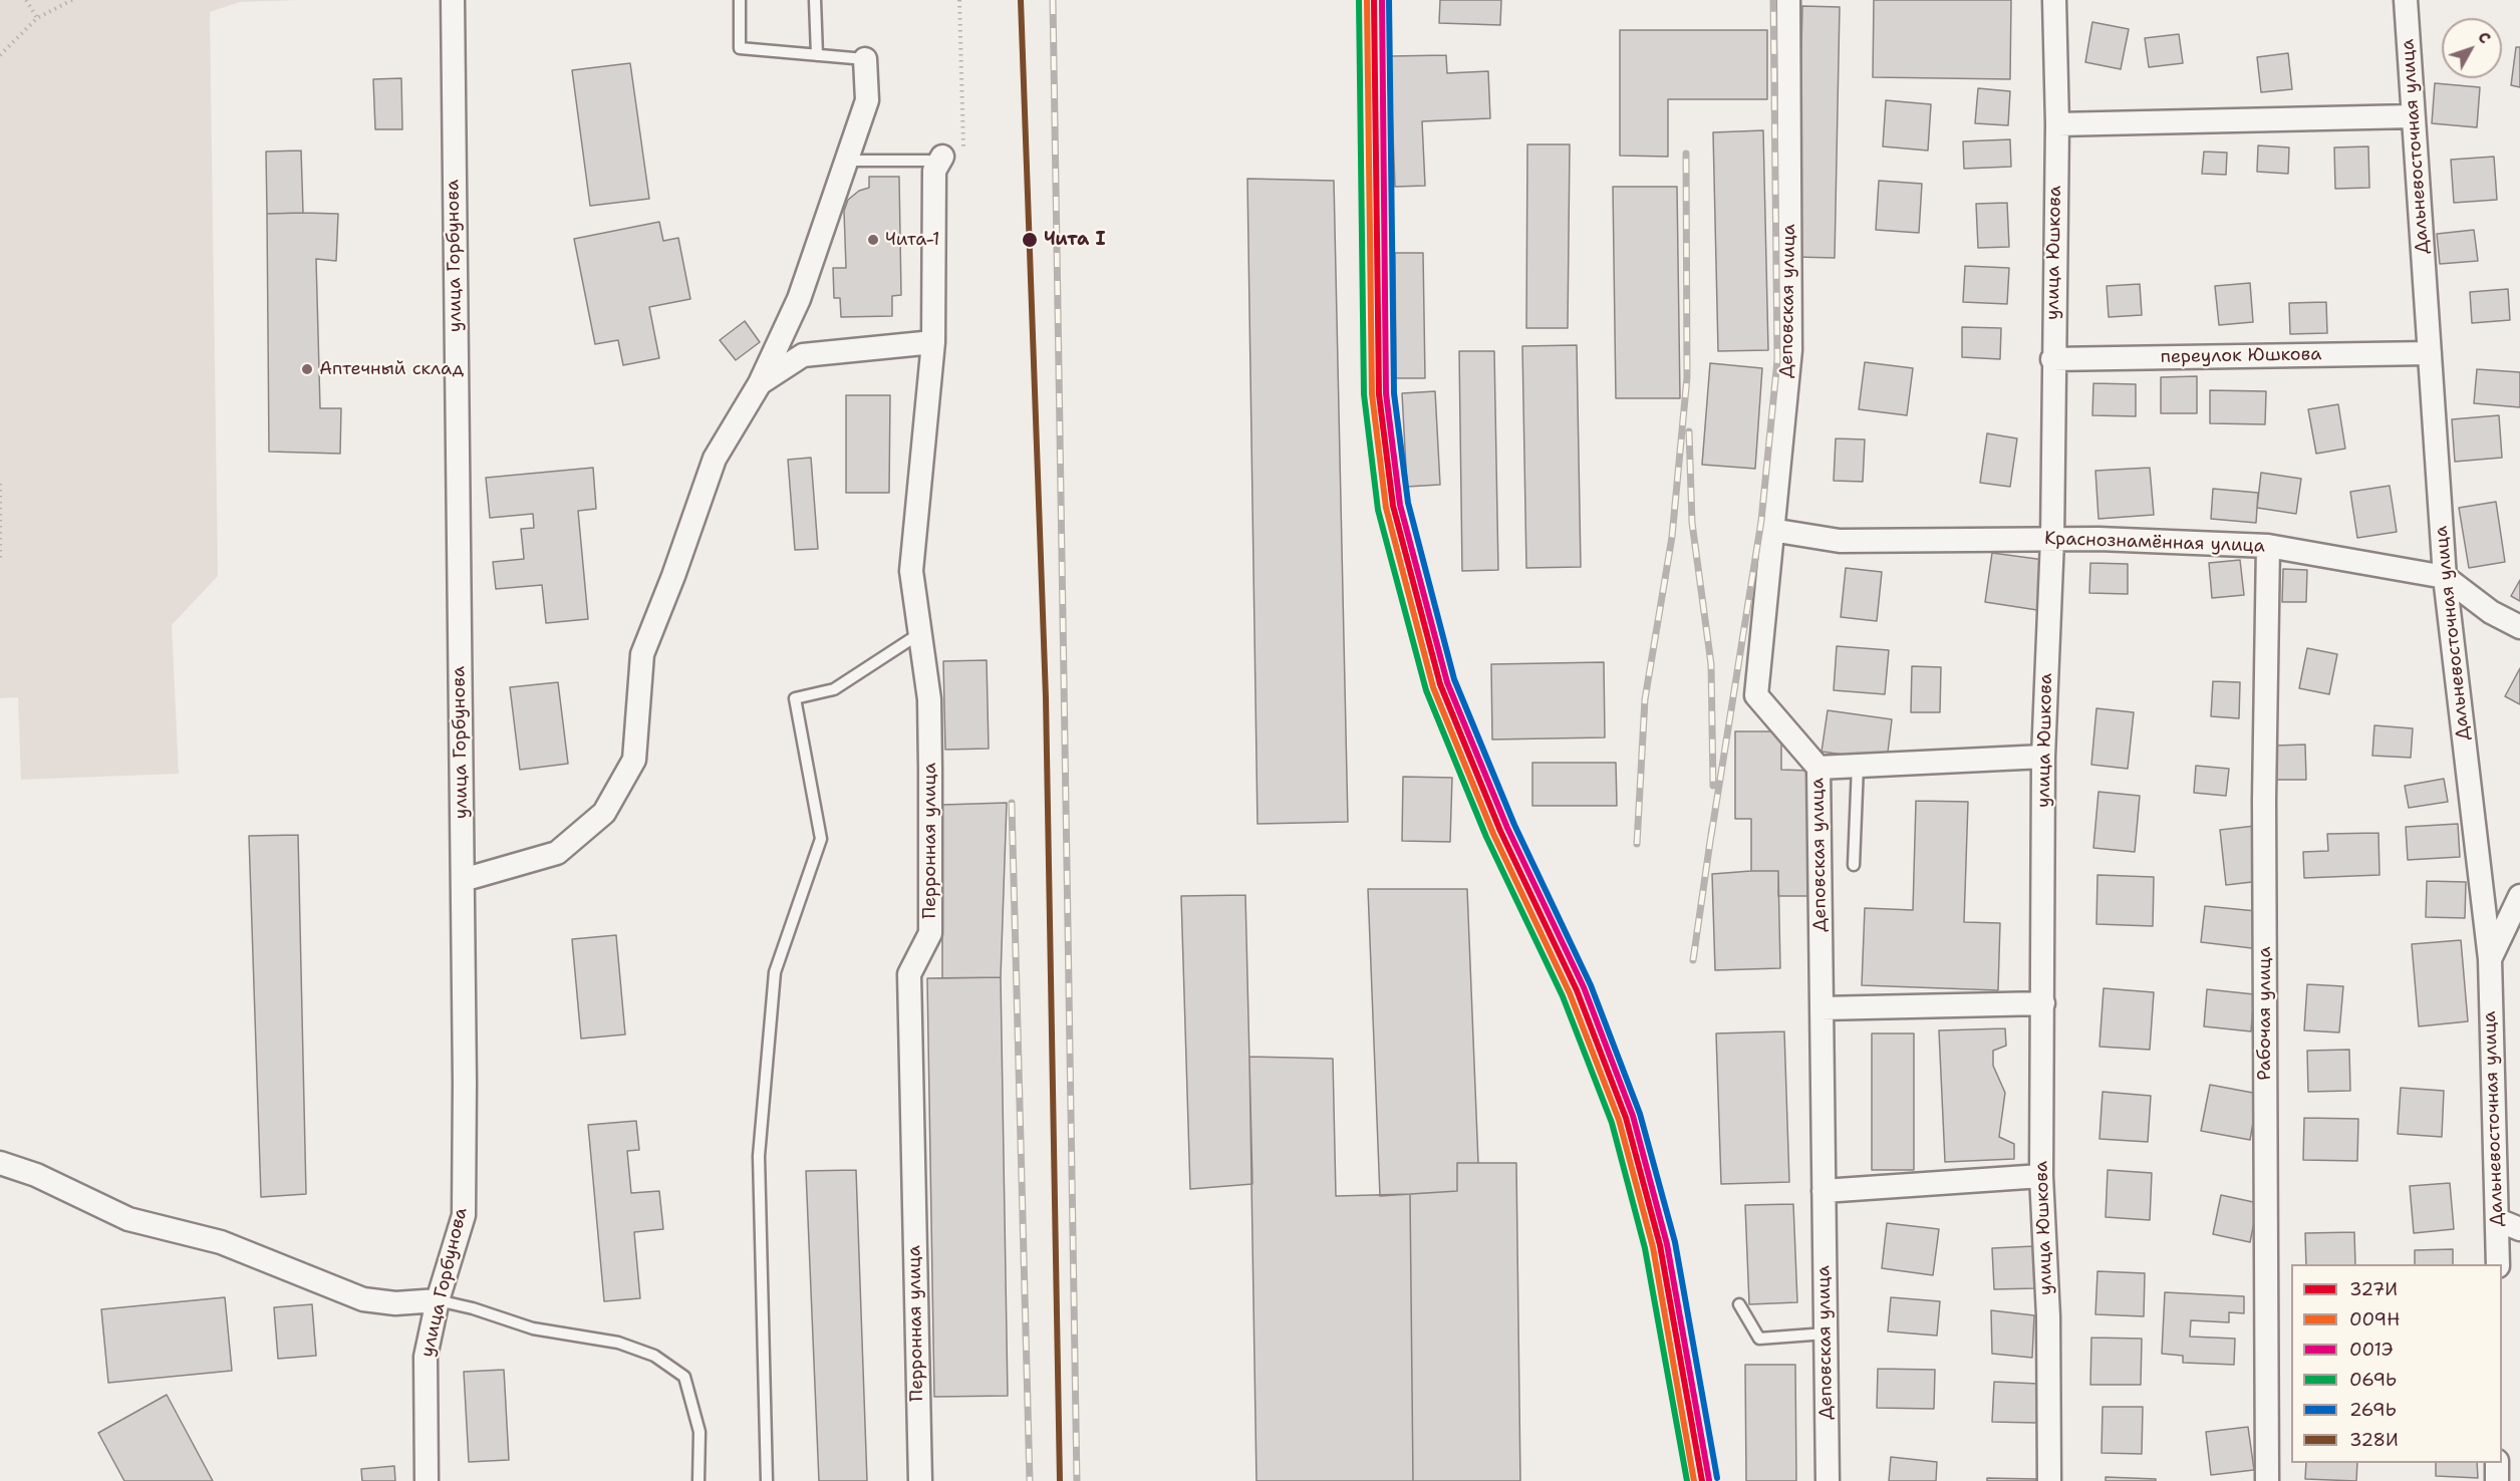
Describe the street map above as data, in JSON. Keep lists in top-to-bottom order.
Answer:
{
  "streets": {
    "street": [
      "Дальневосточная улица",
      "улица Юшкова",
      "улица Горбунова",
      "Деповская улица",
      "переулок Юшкова",
      "Краснознамённая улица",
      "Перронная улица",
      "Рабочая улица"
    ]
  },
  "crossings": [
    ["Дальневосточная улица", "переулок Юшкова"],
    ["Дальневосточная улица", "Краснознамённая улица"],
    ["улица Юшкова", "переулок Юшкова"],
    ["улица Юшкова", "Краснознамённая улица"],
    ["Деповская улица", "Краснознамённая улица"],
    ["Краснознамённая улица", "Рабочая улица"]
  ],
  "places": ["Чита-1", "Чита I", "Аптечный склад"],
  "lines": [
    "transit line 327И",
    "transit line 009Н",
    "transit line 001Э",
    "transit line 069Ь",
    "transit line 269Ь",
    "transit line 328И"
  ],
  "legend": [
    "327И",
    "009Н",
    "001Э",
    "069Ь",
    "269Ь",
    "328И"
  ],
  "north": "top right"
}
